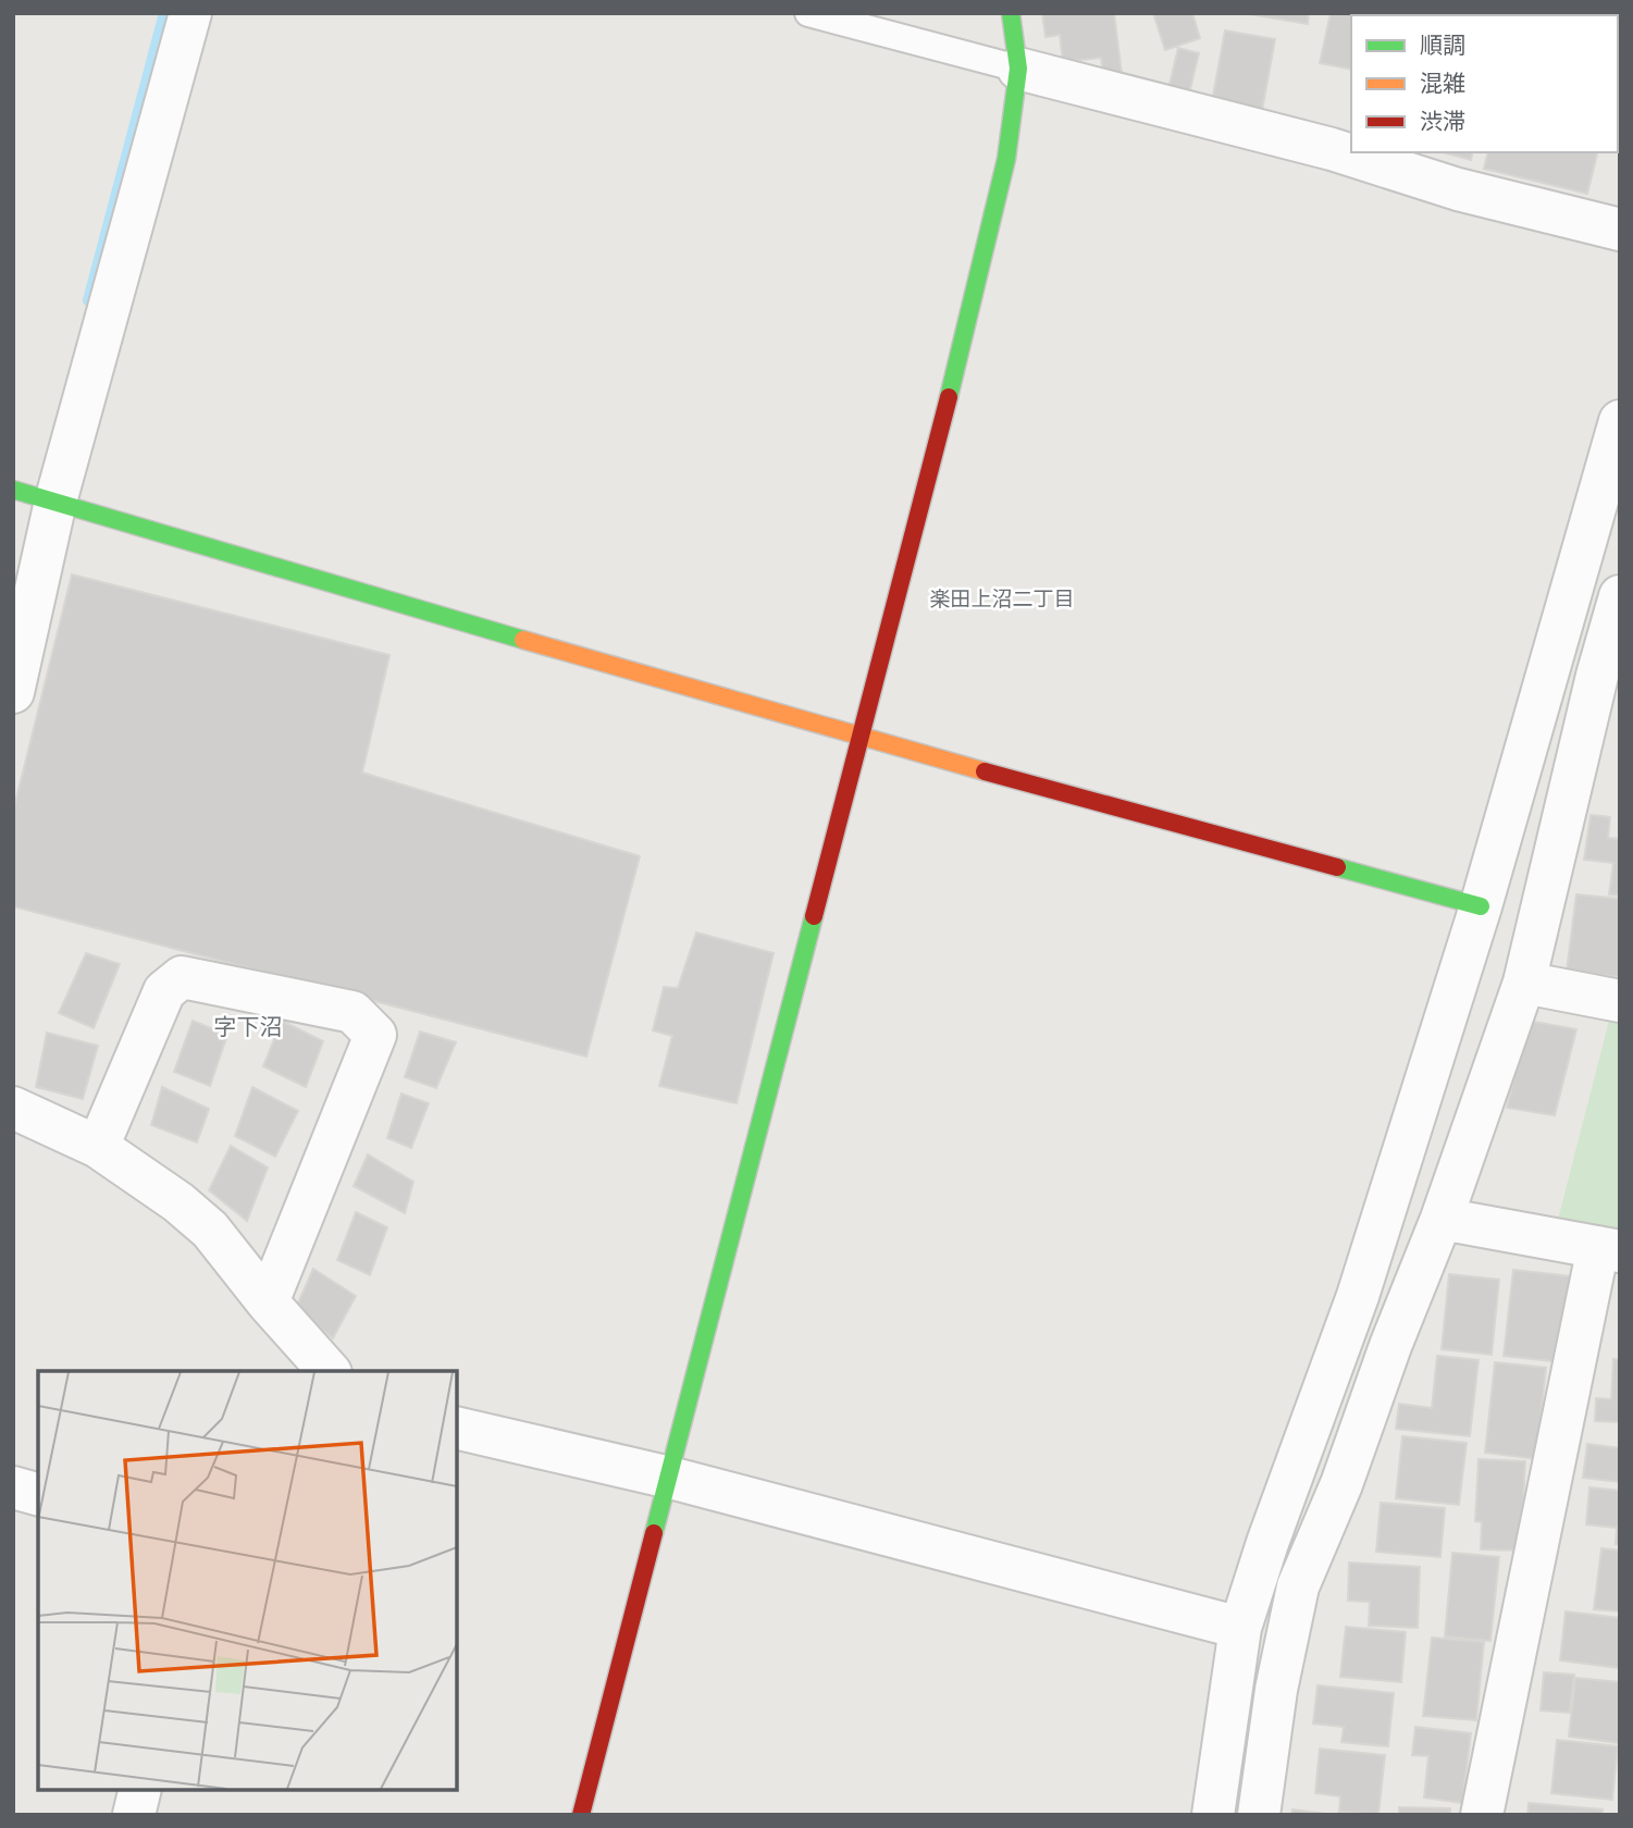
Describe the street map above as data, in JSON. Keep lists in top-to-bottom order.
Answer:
{
  "districts": ["楽田上沼二丁目", "字下沼"],
  "legend": ["順調", "混雑", "渋滞"]
}
